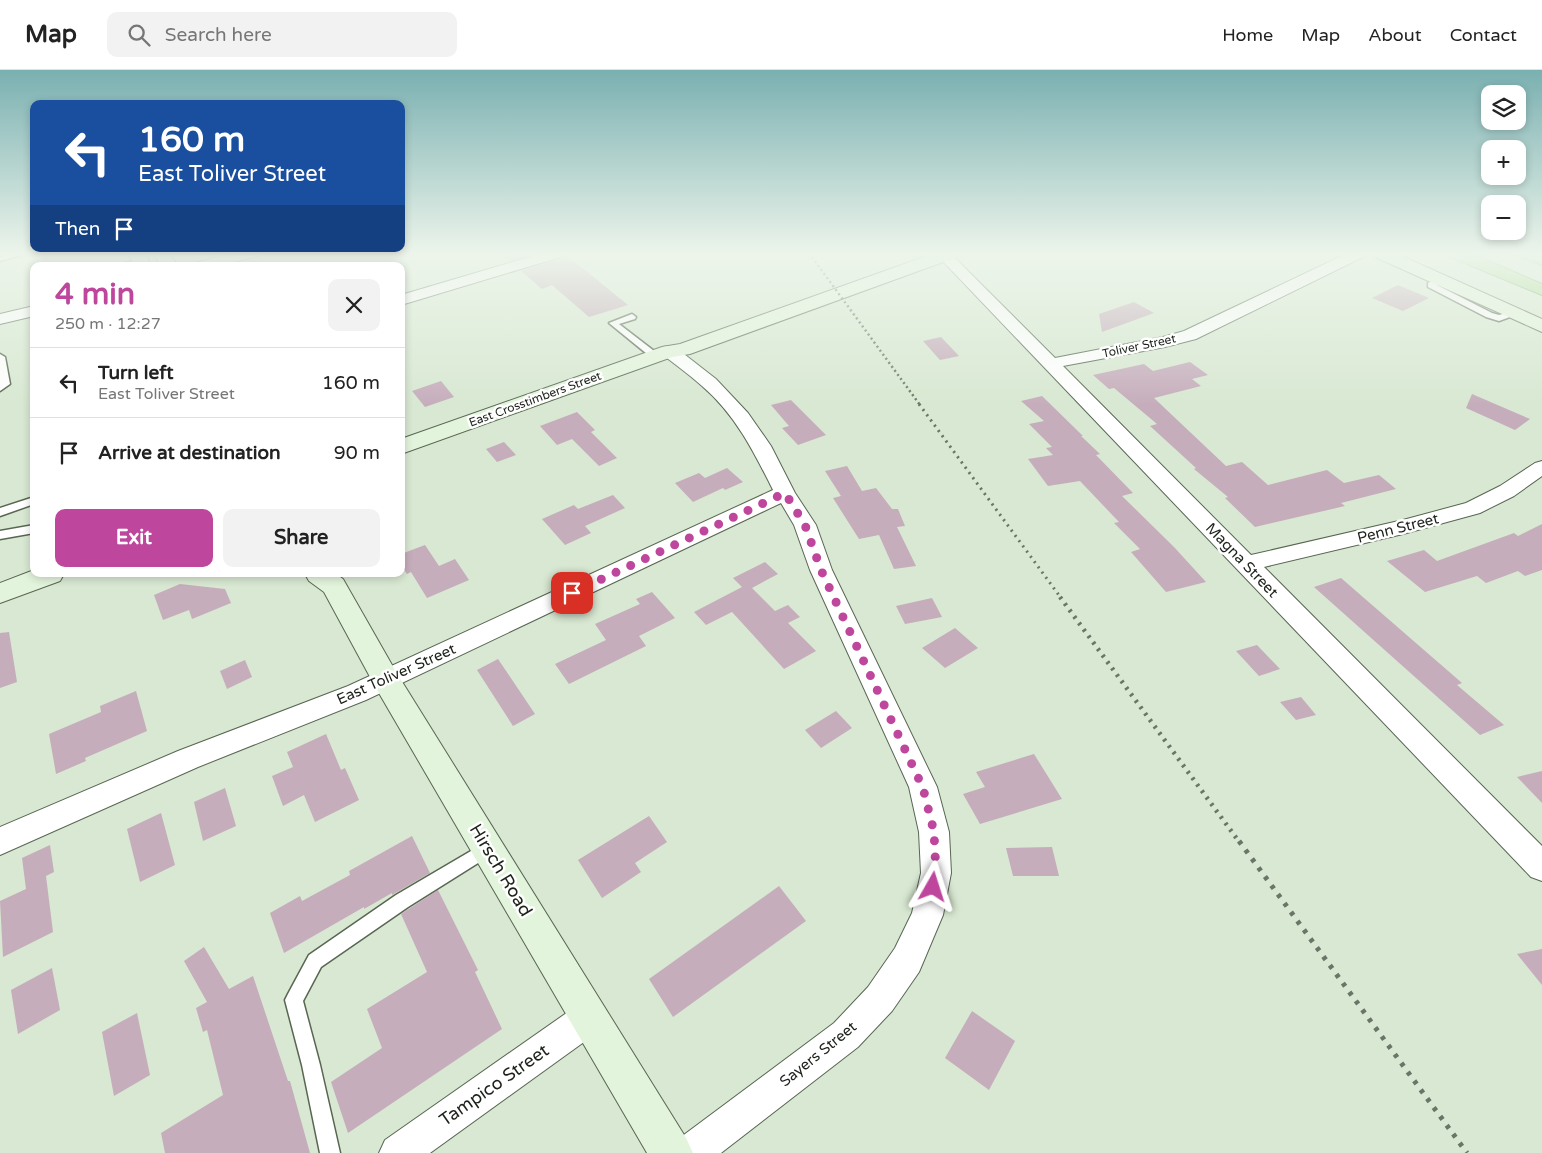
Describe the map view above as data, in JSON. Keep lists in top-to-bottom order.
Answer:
{
  "streets": {
    "main road": ["East Crosstimbers Street", "Hirsch Road"],
    "street": [
      "Toliver Street",
      "Penn Street",
      "Magna Street",
      "East Toliver Street",
      "Sayers Street",
      "Tampico Street"
    ]
  },
  "crossings": [
    ["Toliver Street", "Magna Street"],
    ["East Crosstimbers Street", "Sayers Street"],
    ["Penn Street", "Magna Street"],
    ["East Toliver Street", "Hirsch Road"],
    ["East Toliver Street", "Sayers Street"],
    ["Hirsch Road", "Tampico Street"]
  ],
  "page": {
    "header": "Map",
    "search": "Search here",
    "nav": [
      "Home",
      "Map",
      "About",
      "Contact"
    ],
    "map_buttons": ["+", "−"],
    "turn": ["160 m", "East Toliver Street"],
    "then": "Then",
    "heading": ["4 min", "250 m · 12:27"],
    "list": [
      {
        "name": "Turn left",
        "note": "East Toliver Street",
        "value": "160 m"
      },
      {
        "name": "Arrive at destination",
        "value": "90 m"
      }
    ],
    "buttons": ["Exit", "Share"]
  }
}
